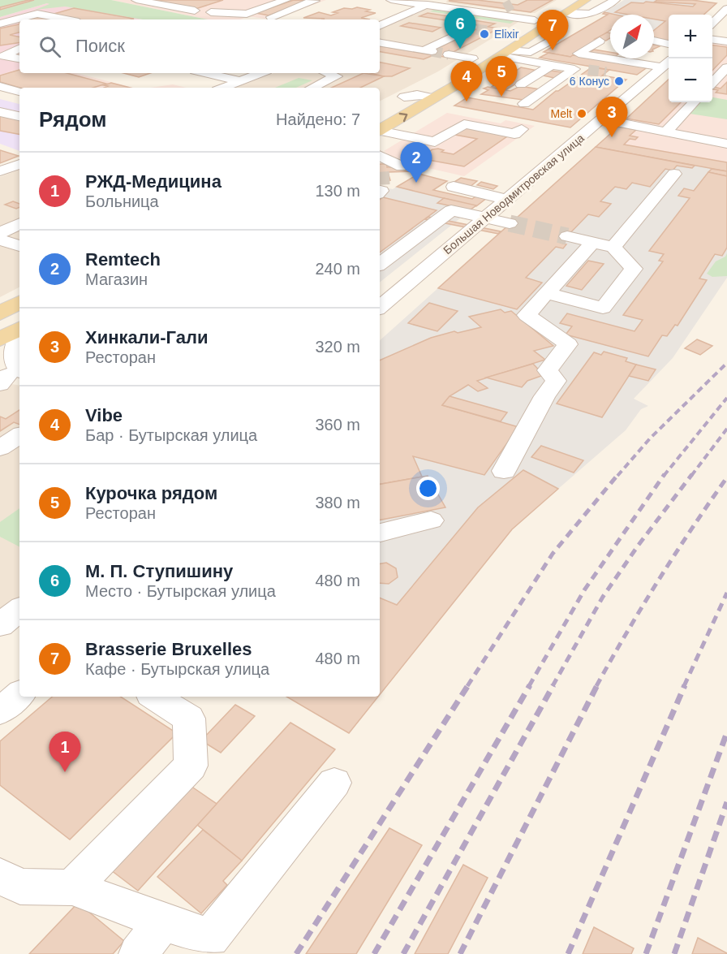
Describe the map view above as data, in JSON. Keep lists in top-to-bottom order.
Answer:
{
  "streets": {
    "street": ["Большая Новодмитровская улица"]
  },
  "places": ["Elixir", "6 Конус", "Melt"],
  "north": "top right",
  "page": {
    "pins": [
      "6",
      "7",
      "5",
      "4",
      "3",
      "2",
      "1"
    ],
    "map_buttons": ["+", "−"],
    "search": "Поиск",
    "heading": ["Рядом", "Найдено: 7"],
    "list": [
      {
        "mark": "1",
        "name": "РЖД-Медицина",
        "note": "Больница",
        "value": "130 m"
      },
      {
        "mark": "2",
        "name": "Remtech",
        "note": "Магазин",
        "value": "240 m"
      },
      {
        "mark": "3",
        "name": "Хинкали-Гали",
        "note": "Ресторан",
        "value": "320 m"
      },
      {
        "mark": "4",
        "name": "Vibe",
        "note": "Бар · Бутырская улица",
        "value": "360 m"
      },
      {
        "mark": "5",
        "name": "Курочка рядом",
        "note": "Ресторан",
        "value": "380 m"
      },
      {
        "mark": "6",
        "name": "М. П. Ступишину",
        "note": "Место · Бутырская улица",
        "value": "480 m"
      },
      {
        "mark": "7",
        "name": "Brasserie Bruxelles",
        "note": "Кафе · Бутырская улица",
        "value": "480 m"
      }
    ]
  }
}
